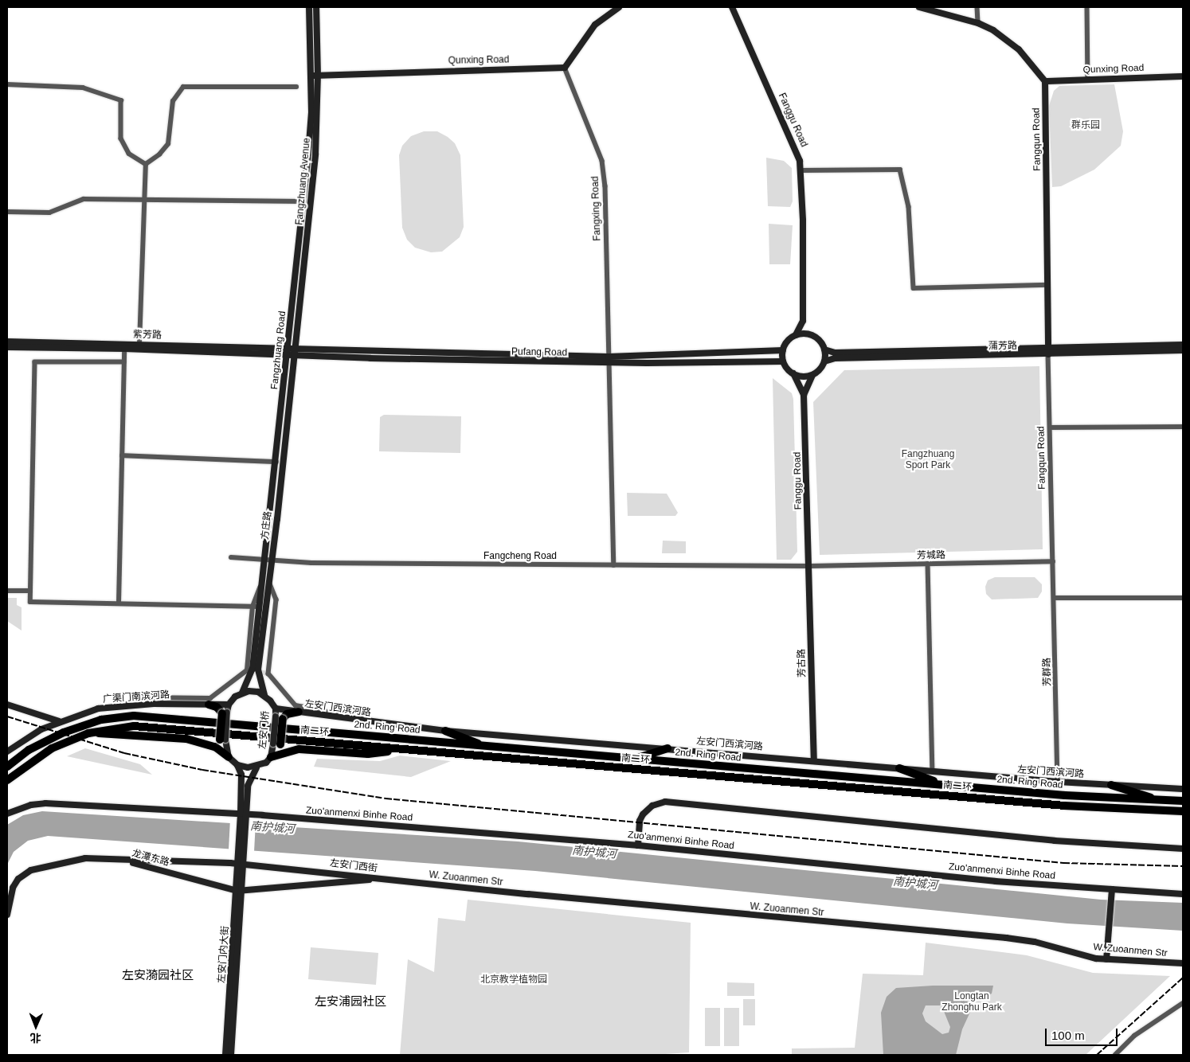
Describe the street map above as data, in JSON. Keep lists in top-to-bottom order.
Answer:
{
  "streets": {
    "highway": ["2nd. Ring Road", "南二环"],
    "street": [
      "Qunxing Road",
      "Fanggu Road",
      "Fangqun Road",
      "Fangzhuang Avenue",
      "Fangxing Road",
      "紫芳路",
      "蒲芳路",
      "Fangzhuang Road",
      "Pufang Road",
      "方庄路",
      "芳城路",
      "Fangcheng Road",
      "芳古路",
      "芳群路",
      "广渠门南滨河路",
      "左安门西滨河路",
      "左安门桥",
      "Zuo'anmenxi Binhe Road",
      "龙潭东路",
      "左安门西街",
      "W. Zuoanmen Str",
      "左安门内大街"
    ]
  },
  "crossings": [
    ["Qunxing Road", "Fangqun Road"],
    ["Qunxing Road", "Fangzhuang Avenue"],
    ["Qunxing Road", "Fangxing Road"],
    ["Qunxing Road", "Fangzhuang Road"],
    ["Fanggu Road", "芳城路"],
    ["Fanggu Road", "Fangcheng Road"],
    ["Fanggu Road", "芳古路"],
    ["Fangqun Road", "蒲芳路"],
    ["Fangqun Road", "芳城路"],
    ["Fangqun Road", "芳群路"],
    ["Fangzhuang Avenue", "紫芳路"],
    ["Fangzhuang Avenue", "Pufang Road"],
    ["Fangzhuang Avenue", "方庄路"],
    ["Fangxing Road", "Pufang Road"],
    ["Fangxing Road", "Fangcheng Road"],
    ["紫芳路", "Fangzhuang Road"],
    ["紫芳路", "Pufang Road"],
    ["紫芳路", "方庄路"],
    ["蒲芳路", "Pufang Road"],
    ["Fangzhuang Road", "方庄路"],
    ["Fangzhuang Road", "Fangcheng Road"],
    ["Fangzhuang Road", "广渠门南滨河路"],
    ["Fangzhuang Road", "左安门西滨河路"],
    ["Fangzhuang Road", "左安门桥"],
    ["Pufang Road", "方庄路"],
    ["方庄路", "Fangcheng Road"],
    ["芳城路", "Fangcheng Road"],
    ["芳城路", "芳古路"],
    ["芳城路", "芳群路"],
    ["Fangcheng Road", "芳古路"],
    ["芳古路", "左安门西滨河路"],
    ["芳群路", "左安门西滨河路"],
    ["广渠门南滨河路", "左安门西滨河路"],
    ["广渠门南滨河路", "左安门桥"],
    ["左安门西滨河路", "左安门桥"],
    ["Zuo'anmenxi Binhe Road", "左安门内大街"],
    ["龙潭东路", "左安门西街"],
    ["龙潭东路", "左安门内大街"],
    ["左安门西街", "W. Zuoanmen Str"],
    ["左安门西街", "左安门内大街"]
  ],
  "districts": ["左安漪园社区", "左安浦园社区"],
  "water": ["南护城河"],
  "parks": [
    "群乐园",
    "Fangzhuang Sport Park",
    "北京教学植物园",
    "Longtan Zhonghu Park"
  ],
  "scale_bar": "100 m",
  "north": "bottom"
}
